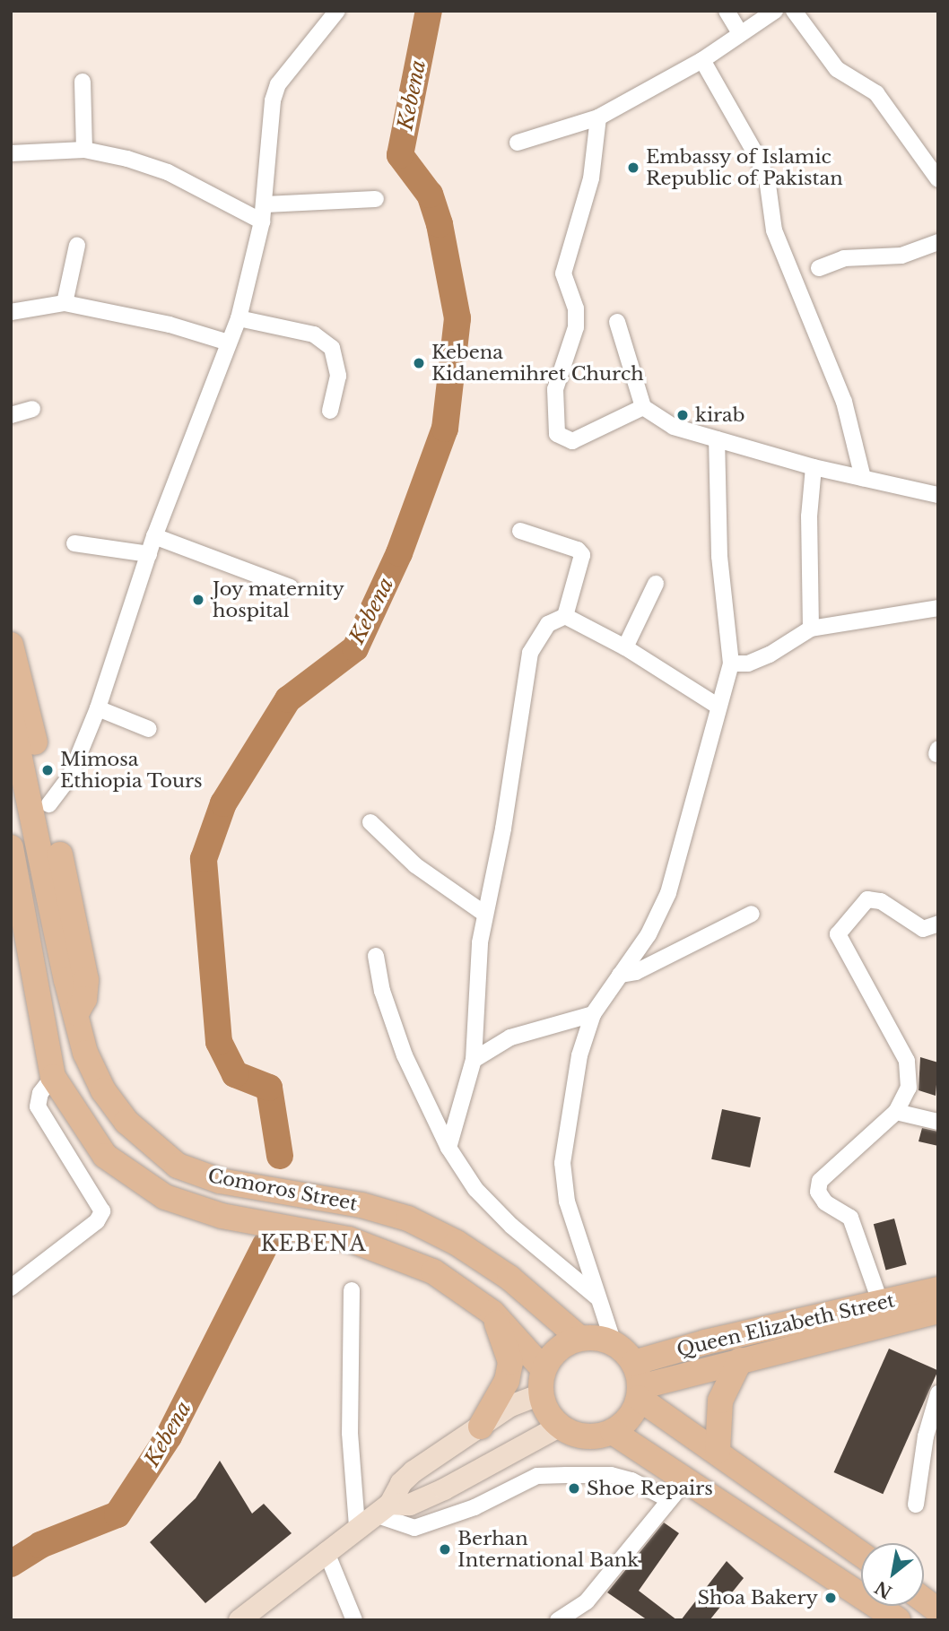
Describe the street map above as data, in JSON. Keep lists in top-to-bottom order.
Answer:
{
  "streets": {
    "main road": ["Comoros Street", "Queen Elizabeth Street"]
  },
  "crossings": [
    ["Comoros Street", "Queen Elizabeth Street"]
  ],
  "districts": ["KEBENA"],
  "water": ["Kebena"],
  "places": [
    "Embassy of Islamic Republic of Pakistan",
    "Kebena Kidanemihret Church",
    "kirab",
    "Joy maternity hospital",
    "Mimosa Ethiopia Tours",
    "Shoe Repairs",
    "Berhan International Bank",
    "Shoa Bakery"
  ],
  "north": "bottom left"
}
